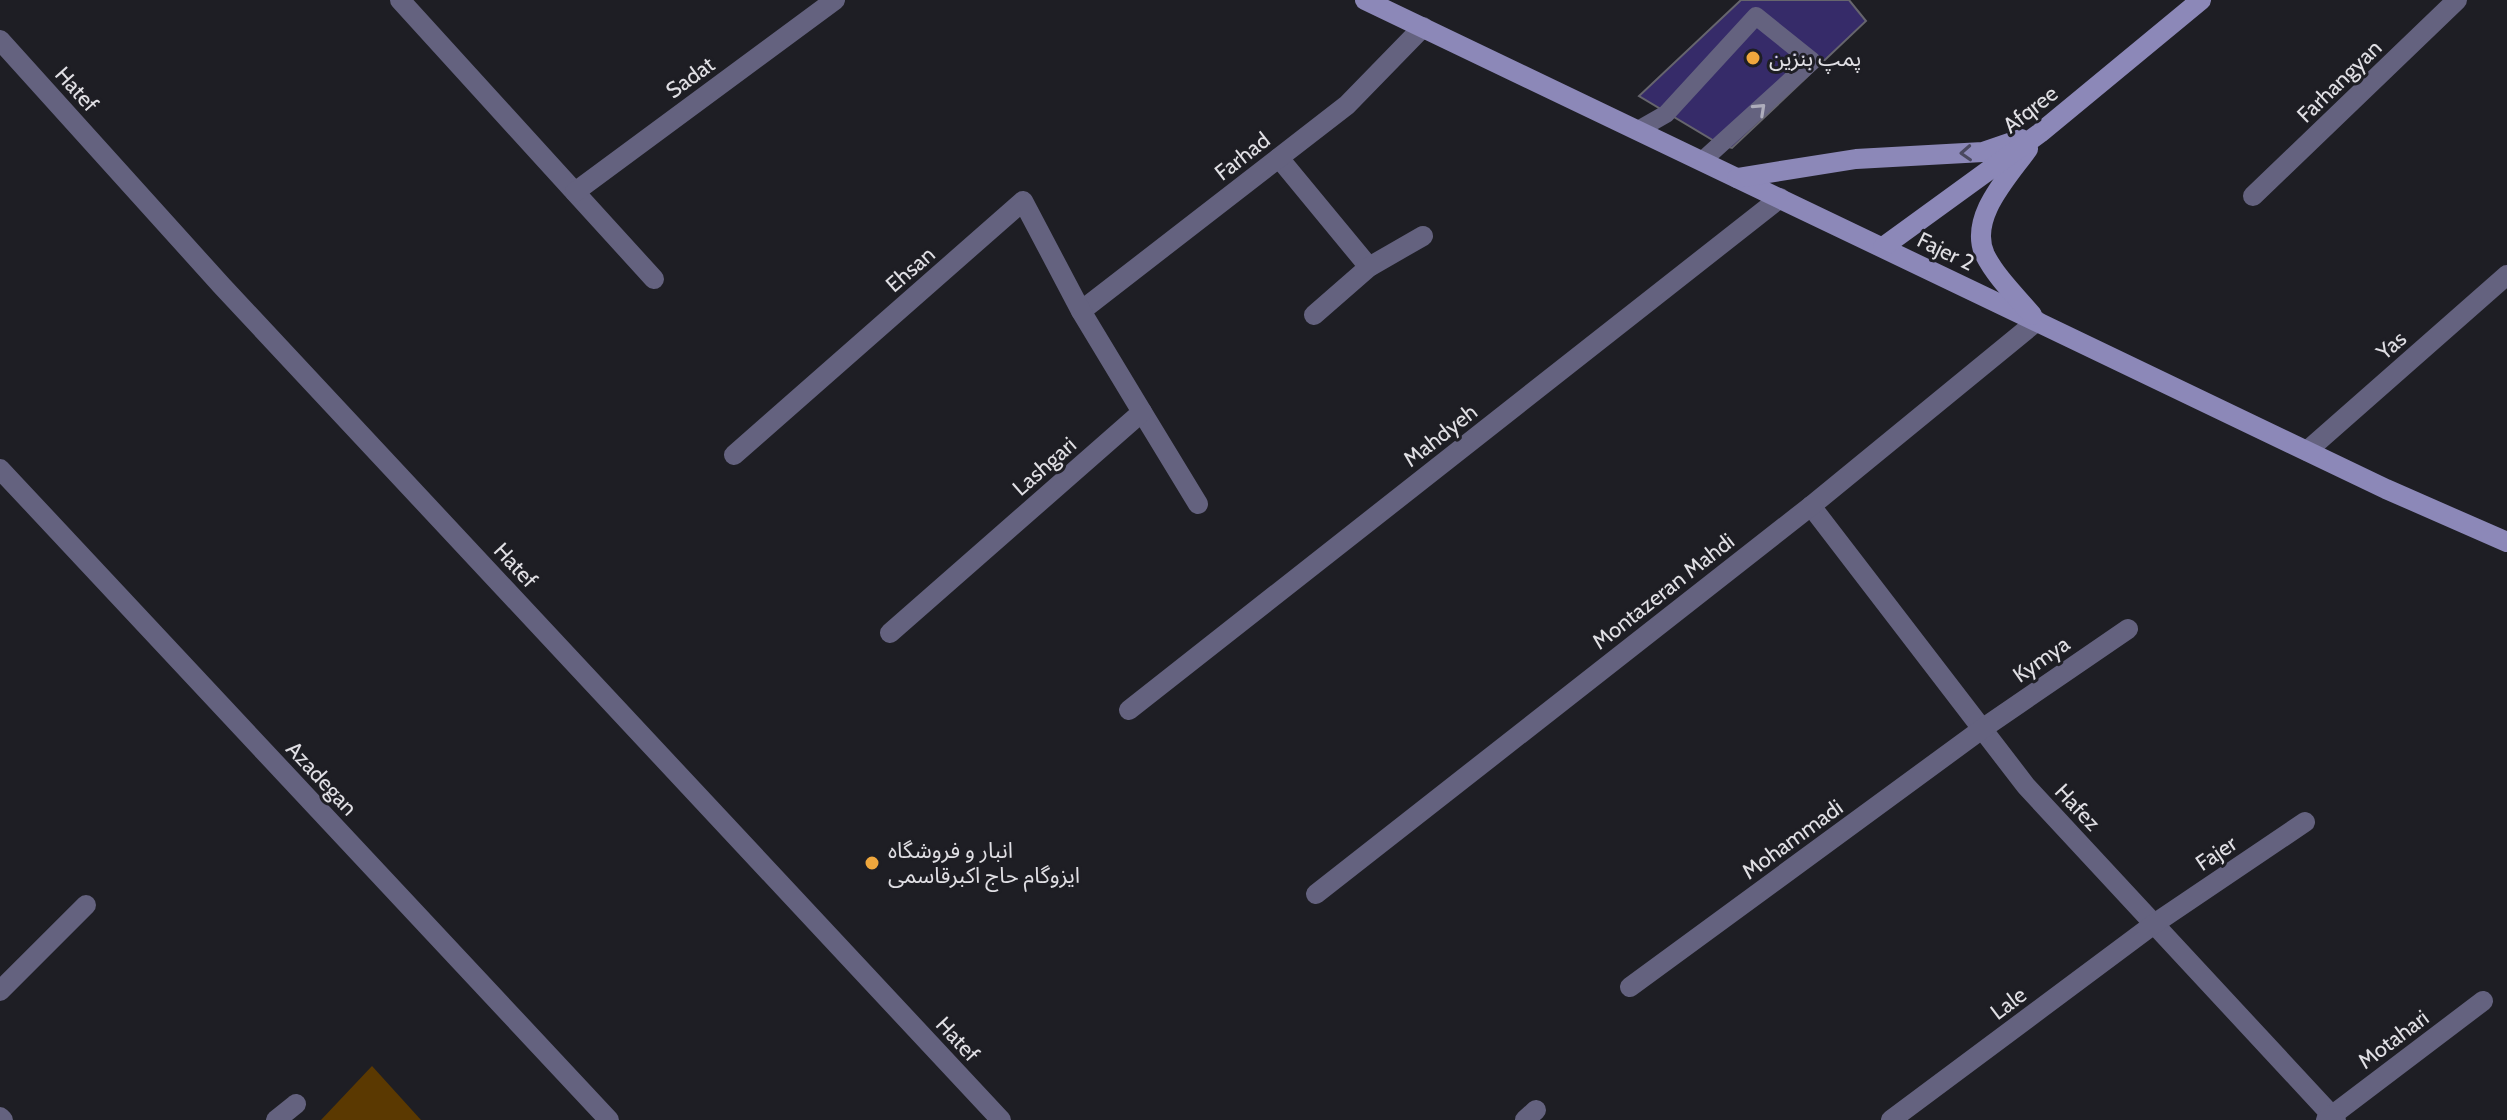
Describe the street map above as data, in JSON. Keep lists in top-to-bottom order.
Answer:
{
  "streets": {
    "street": [
      "Sadat",
      "Farhangyan",
      "Hatef",
      "Afqree",
      "Farhad",
      "Fajer 2",
      "Ehsan",
      "Yas",
      "Mahdyeh",
      "Lashgari",
      "Montazeran Mahdi",
      "Kymya",
      "Azadegan",
      "Hafez",
      "Mohammadi",
      "Fajer",
      "Lale",
      "Motahari"
    ]
  },
  "crossings": [
    ["Afqree", "Fajer 2"],
    ["Farhad", "Fajer 2"],
    ["Farhad", "Ehsan"],
    ["Fajer 2", "Yas"],
    ["Fajer 2", "Mahdyeh"],
    ["Fajer 2", "Montazeran Mahdi"],
    ["Montazeran Mahdi", "Hafez"],
    ["Kymya", "Hafez"],
    ["Kymya", "Mohammadi"],
    ["Hafez", "Mohammadi"],
    ["Hafez", "Fajer"],
    ["Hafez", "Lale"],
    ["Hafez", "Motahari"],
    ["Fajer", "Lale"]
  ],
  "places": ["پمپ بنزین", "انبار و فروشگاه ایزوگام حاج اکبرقاسمی"]
}
